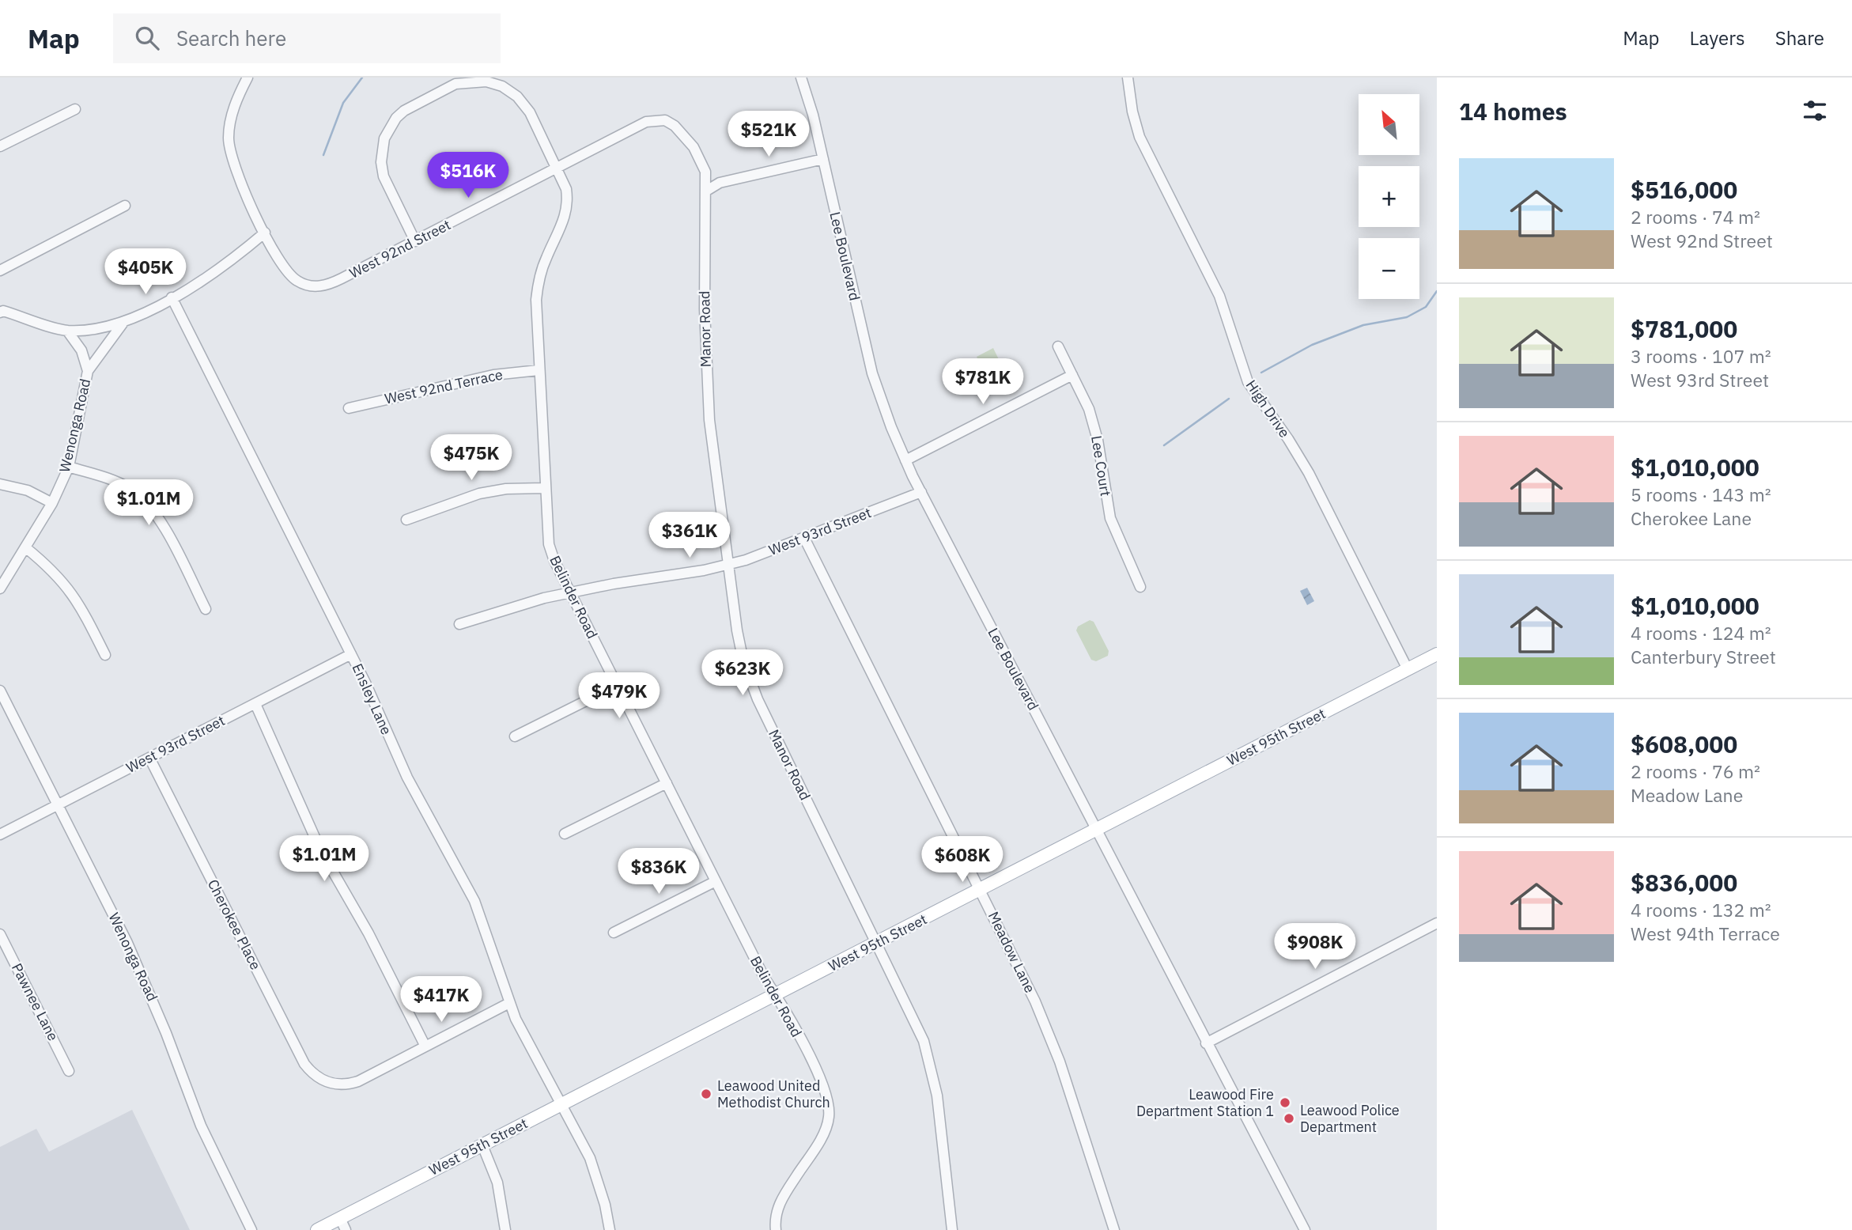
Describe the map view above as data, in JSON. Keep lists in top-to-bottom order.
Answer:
{
  "streets": {
    "main road": ["West 95th Street"],
    "street": [
      "West 92nd Street",
      "Lee Boulevard",
      "Manor Road",
      "West 92nd Terrace",
      "High Drive",
      "Wenonga Road",
      "Lee Court",
      "West 93rd Street",
      "Belinder Road",
      "Ensley Lane",
      "Cherokee Place",
      "Meadow Lane",
      "Pawnee Lane"
    ]
  },
  "crossings": [
    ["West 92nd Street", "Manor Road"],
    ["West 92nd Street", "Belinder Road"],
    ["Lee Boulevard", "West 93rd Street"],
    ["Lee Boulevard", "West 95th Street"],
    ["Manor Road", "West 93rd Street"],
    ["Manor Road", "West 95th Street"],
    ["West 92nd Terrace", "Belinder Road"],
    ["High Drive", "West 95th Street"],
    ["Wenonga Road", "West 93rd Street"],
    ["West 93rd Street", "Belinder Road"],
    ["West 93rd Street", "Ensley Lane"],
    ["West 93rd Street", "Cherokee Place"],
    ["West 93rd Street", "Meadow Lane"],
    ["Belinder Road", "West 95th Street"],
    ["Ensley Lane", "West 95th Street"],
    ["West 95th Street", "Meadow Lane"]
  ],
  "places": ["Leawood United Methodist Church", "Leawood Fire Department Station 1", "Leawood Police Department"],
  "north": "top left",
  "page": {
    "header": "Map",
    "search": "Search here",
    "nav": ["Map", "Layers", "Share"],
    "heading": "14 homes",
    "map_buttons": ["+", "−"],
    "price": [
      "$521K",
      "$516K",
      "$405K",
      "$781K",
      "$475K",
      "$1.01M",
      "$361K",
      "$623K",
      "$479K",
      "$1.01M",
      "$608K",
      "$836K",
      "$908K",
      "$417K"
    ],
    "list": [
      {
        "name": "$516,000",
        "note": "2 rooms · 74 m² · West 92nd Street"
      },
      {
        "name": "$781,000",
        "note": "3 rooms · 107 m² · West 93rd Street"
      },
      {
        "name": "$1,010,000",
        "note": "5 rooms · 143 m² · Cherokee Lane"
      },
      {
        "name": "$1,010,000",
        "note": "4 rooms · 124 m² · Canterbury Street"
      },
      {
        "name": "$608,000",
        "note": "2 rooms · 76 m² · Meadow Lane"
      },
      {
        "name": "$836,000",
        "note": "4 rooms · 132 m² · West 94th Terrace"
      }
    ]
  }
}
